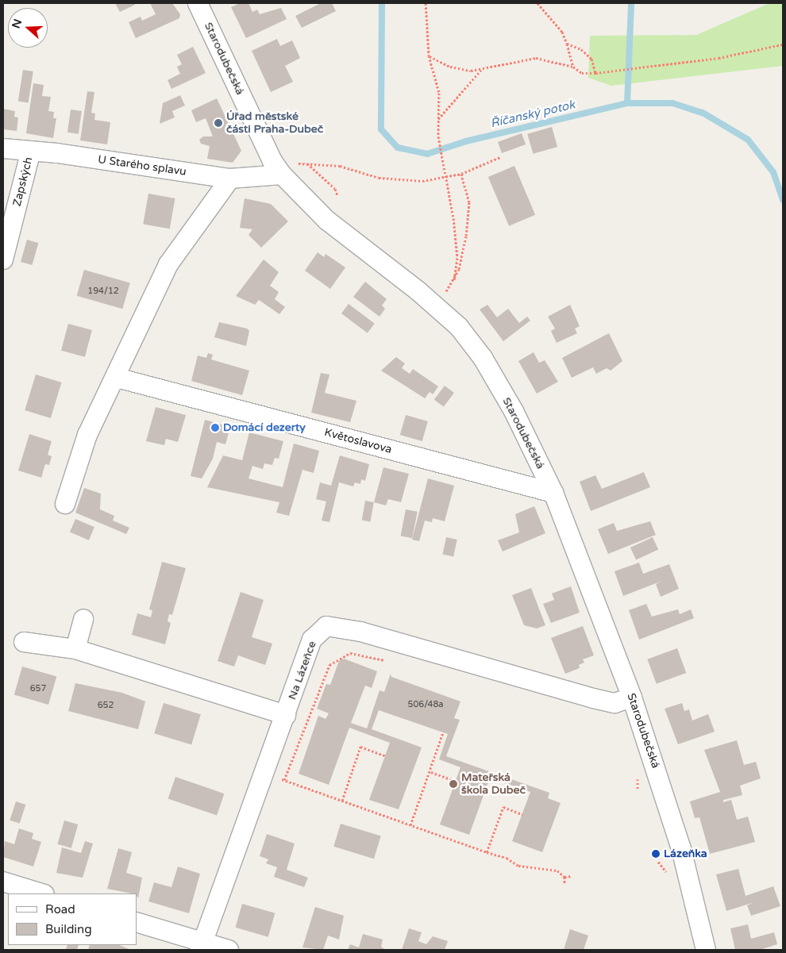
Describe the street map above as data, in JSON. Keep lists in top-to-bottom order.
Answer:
{
  "streets": {
    "street": [
      "Starodubečská",
      "U Starého splavu",
      "Zapských",
      "Květoslavova",
      "Na Lázeňce"
    ]
  },
  "crossings": [
    ["Starodubečská", "U Starého splavu"],
    ["Starodubečská", "Květoslavova"],
    ["Starodubečská", "Na Lázeňce"],
    ["U Starého splavu", "Zapských"]
  ],
  "water": ["Říčanský potok"],
  "places": [
    "Úřad městské části Praha-Dubeč",
    "Domácí dezerty",
    "Mateřská škola Dubeč",
    "Lázeňka"
  ],
  "house_numbers": [
    "194/12",
    "657",
    "506/48a",
    "652"
  ],
  "legend": ["Road", "Building"],
  "north": "left"
}
